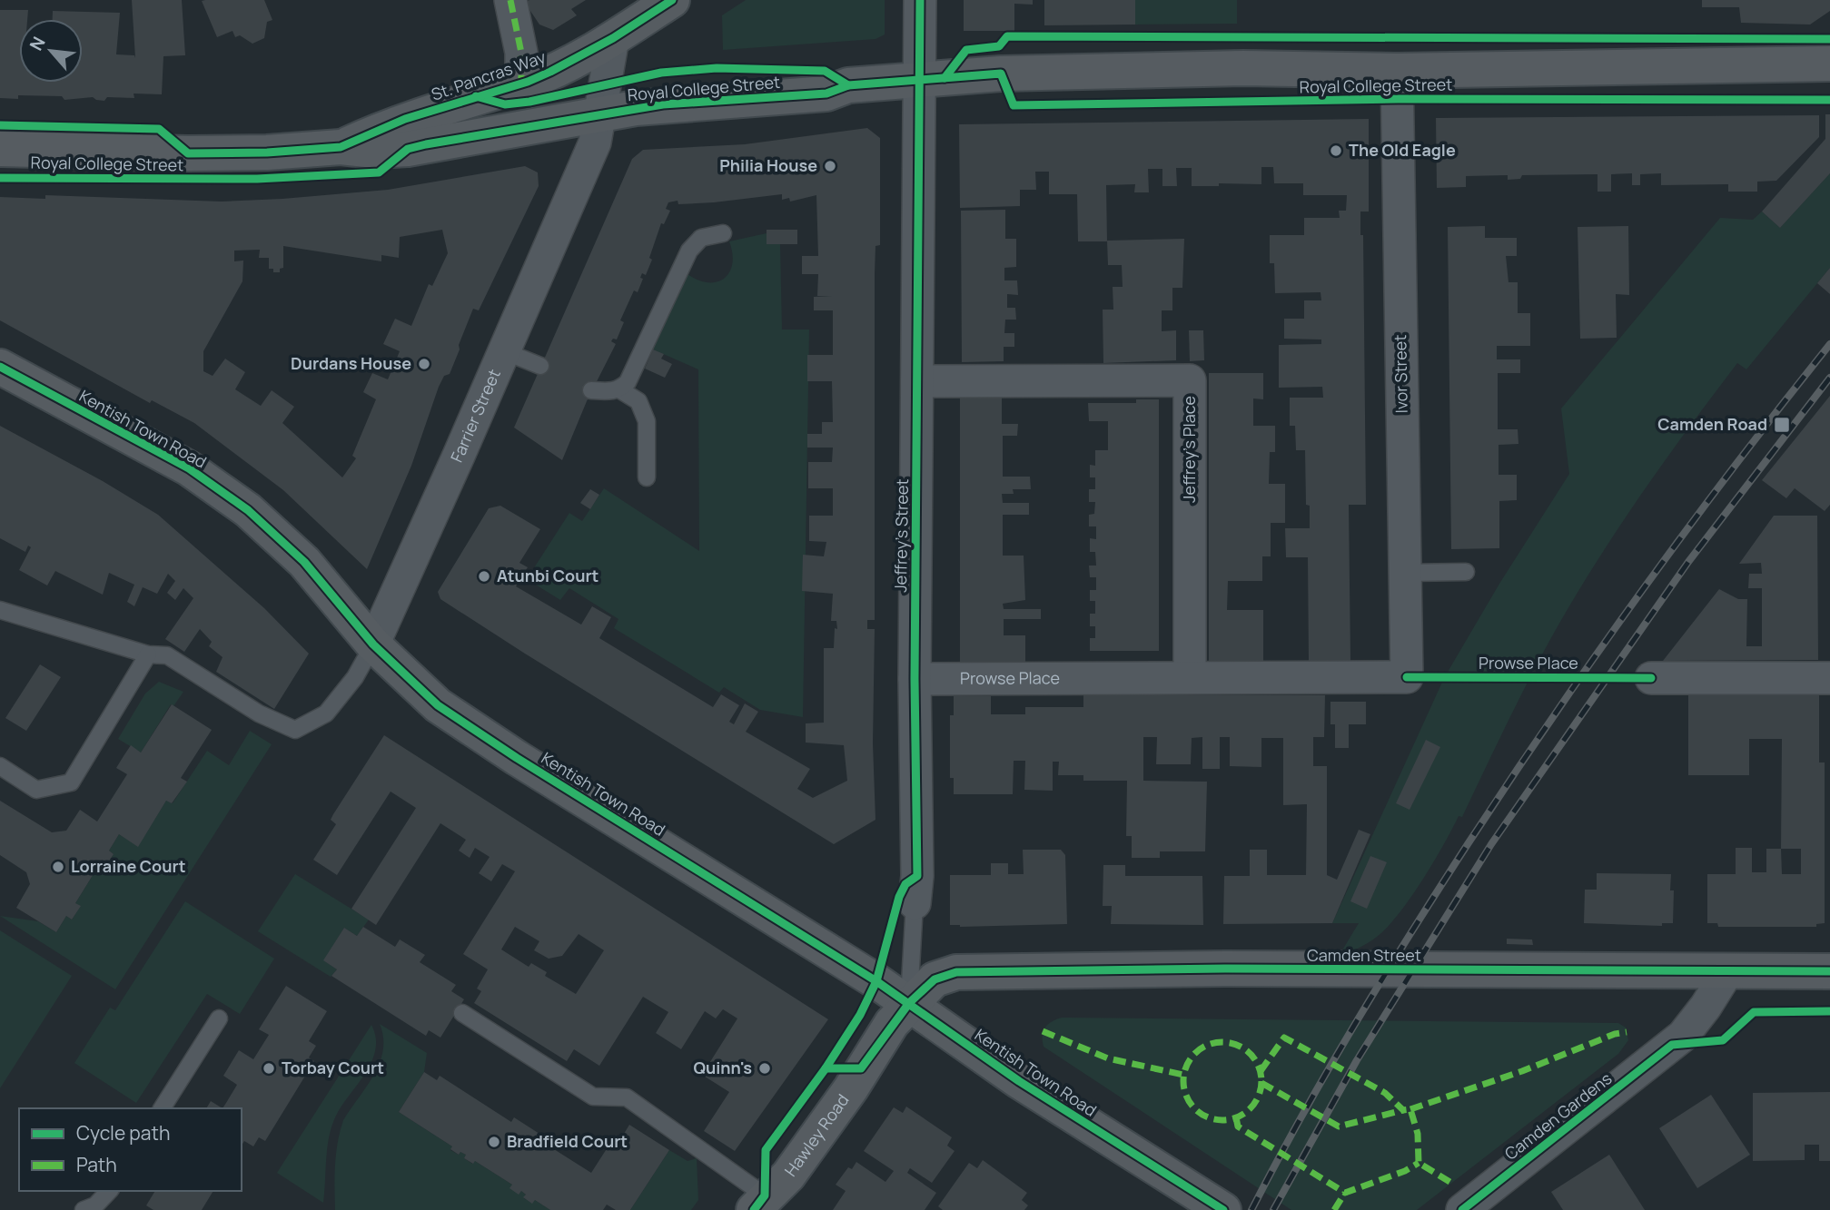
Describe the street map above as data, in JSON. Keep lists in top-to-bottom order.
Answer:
{
  "streets": {
    "main road": [
      "St. Pancras Way",
      "Royal College Street",
      "Kentish Town Road",
      "Camden Street",
      "Hawley Road"
    ],
    "street": [
      "Ivor Street",
      "Farrier Street",
      "Jeffrey's Place",
      "Jeffrey's Street",
      "Prowse Place",
      "Camden Gardens"
    ]
  },
  "crossings": [
    ["St. Pancras Way", "Royal College Street"],
    ["St. Pancras Way", "Farrier Street"],
    ["Royal College Street", "Ivor Street"],
    ["Royal College Street", "Farrier Street"],
    ["Royal College Street", "Jeffrey's Street"],
    ["Ivor Street", "Prowse Place"],
    ["Farrier Street", "Kentish Town Road"],
    ["Kentish Town Road", "Jeffrey's Street"],
    ["Kentish Town Road", "Camden Street"],
    ["Kentish Town Road", "Hawley Road"],
    ["Jeffrey's Place", "Jeffrey's Street"],
    ["Jeffrey's Place", "Prowse Place"],
    ["Jeffrey's Street", "Prowse Place"],
    ["Jeffrey's Street", "Camden Street"],
    ["Jeffrey's Street", "Hawley Road"],
    ["Camden Street", "Camden Gardens"],
    ["Camden Street", "Hawley Road"]
  ],
  "places": {
    "other": [
      "The Old Eagle",
      "Philia House",
      "Durdans House",
      "Atunbi Court",
      "Lorraine Court",
      "Torbay Court",
      "Quinn's",
      "Bradfield Court"
    ],
    "transit": ["Camden Road"]
  },
  "legend": ["Cycle path", "Path"],
  "north": "top left"
}
